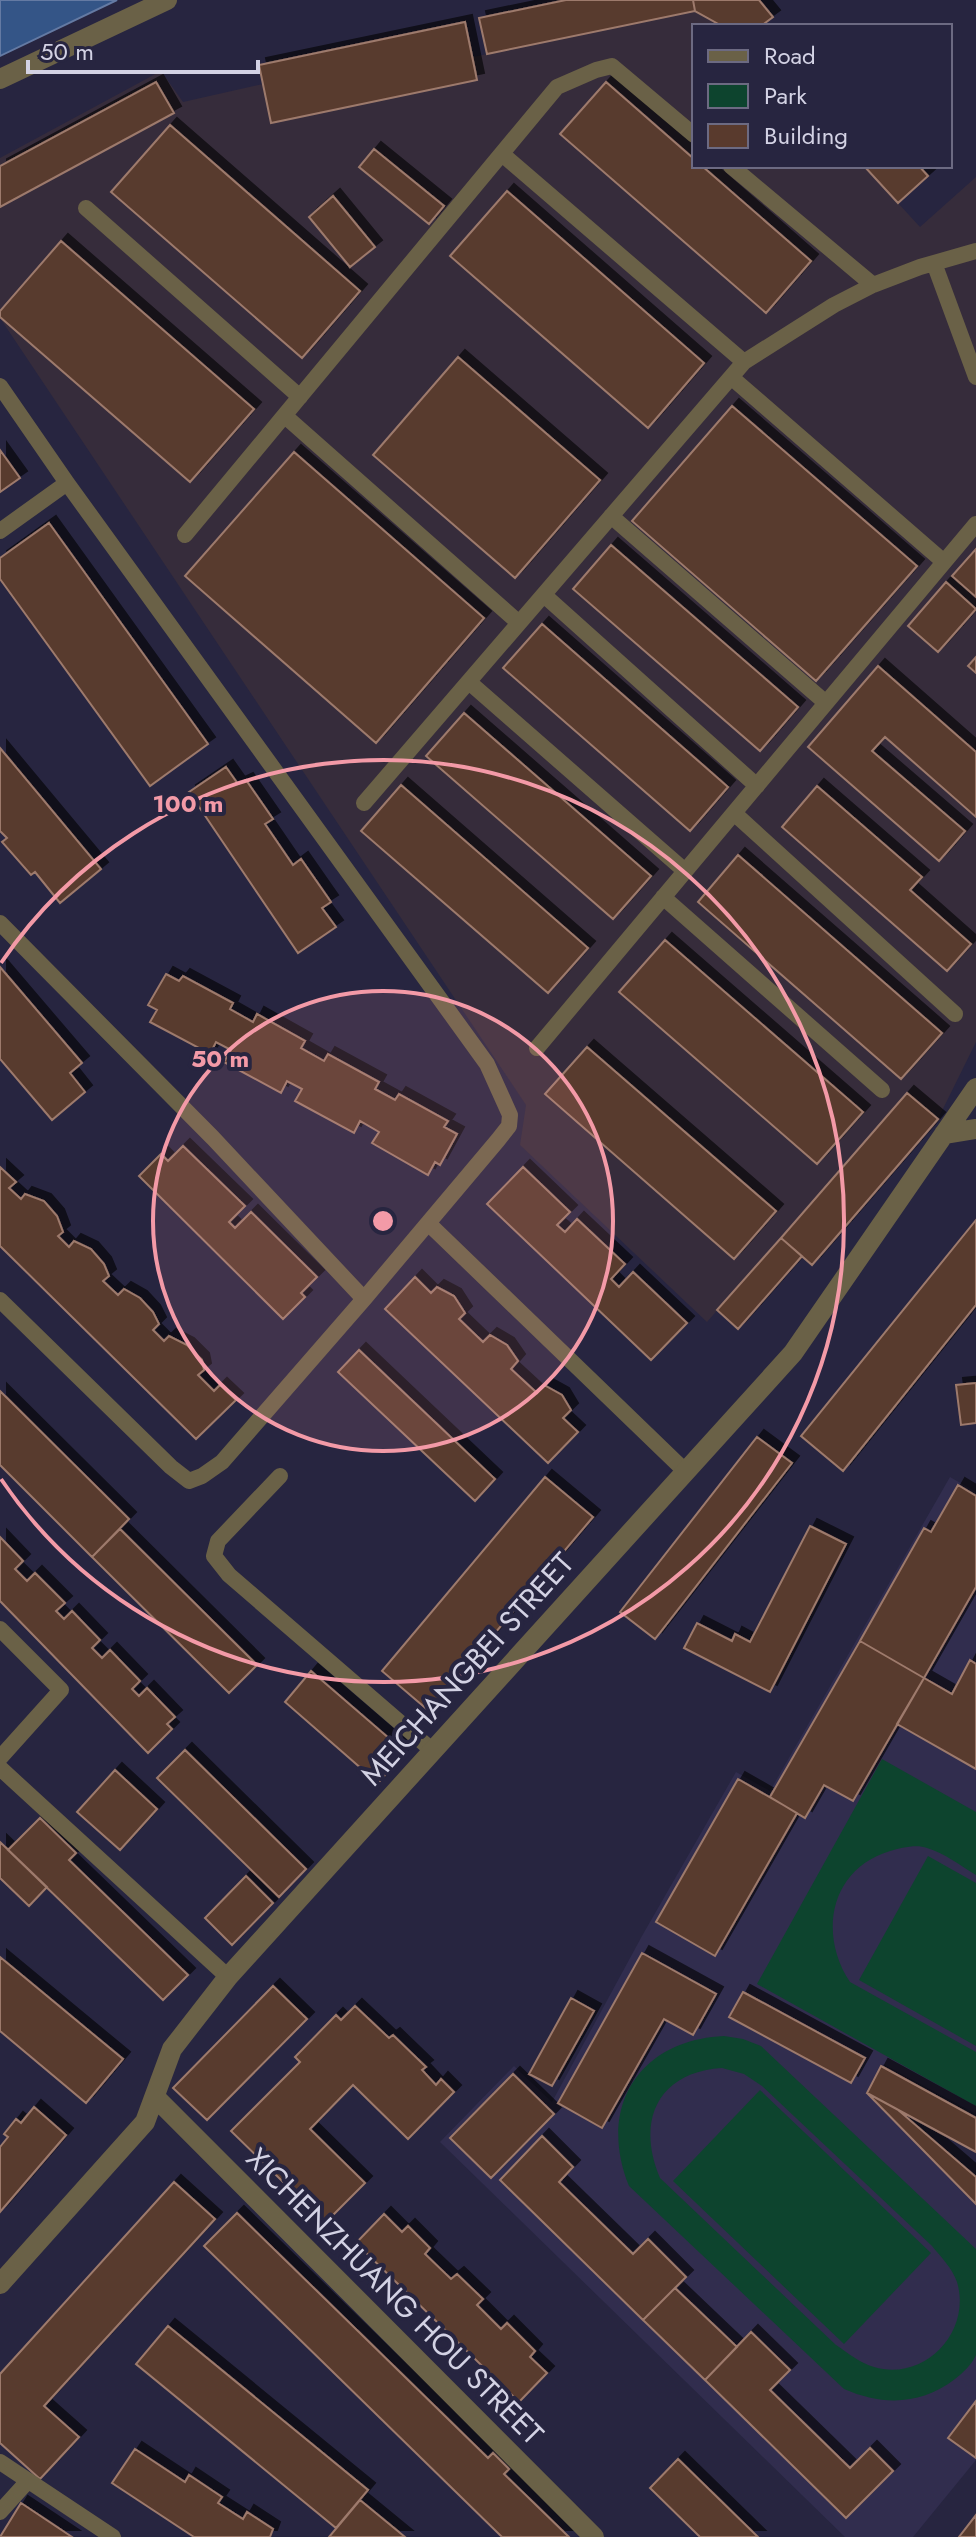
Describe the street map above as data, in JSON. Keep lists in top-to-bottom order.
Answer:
{
  "streets": {
    "street": ["MEICHANGBEI STREET", "XICHENZHUANG HOU STREET"]
  },
  "crossings": [
    ["MEICHANGBEI STREET", "XICHENZHUANG HOU STREET"]
  ],
  "legend": ["Road", "Park", "Building"],
  "scale_bar": "50 m",
  "rings": ["100 m", "50 m"]
}
